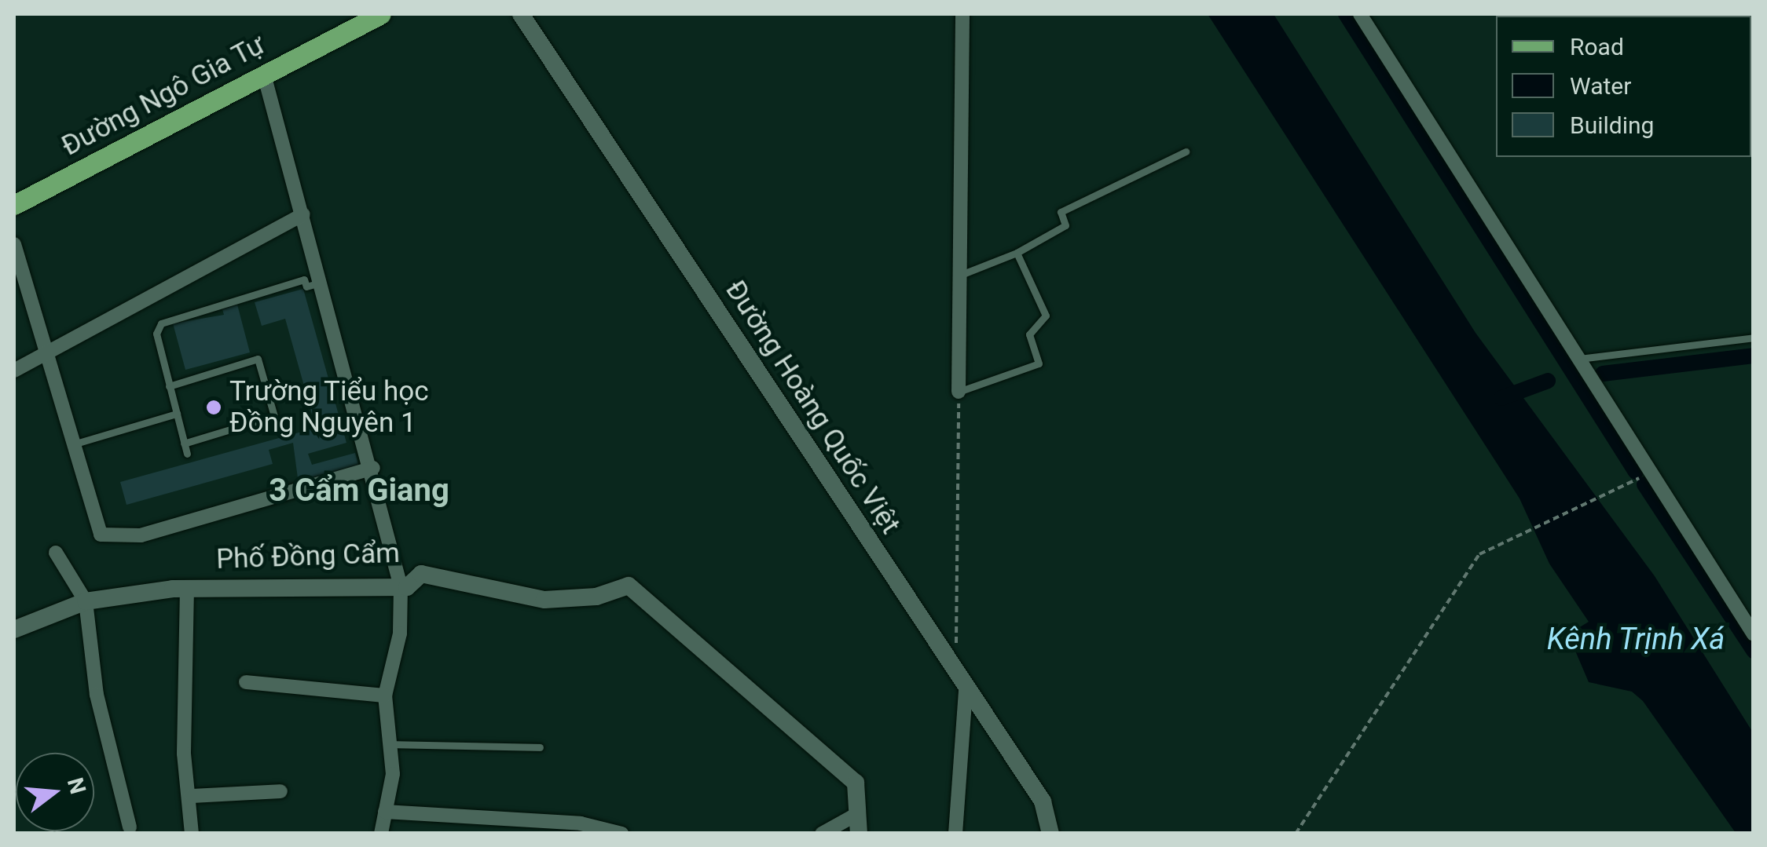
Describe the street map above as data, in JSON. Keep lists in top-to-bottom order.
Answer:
{
  "streets": {
    "main road": ["Đường Ngô Gia Tự"],
    "street": ["Đường Hoàng Quốc Việt", "Phố Đồng Cẩm"]
  },
  "districts": ["3 Cẩm Giang"],
  "water": ["Kênh Trịnh Xá"],
  "places": ["Trường Tiểu học Đồng Nguyên 1"],
  "legend": ["Road", "Water", "Building"],
  "north": "right"
}
